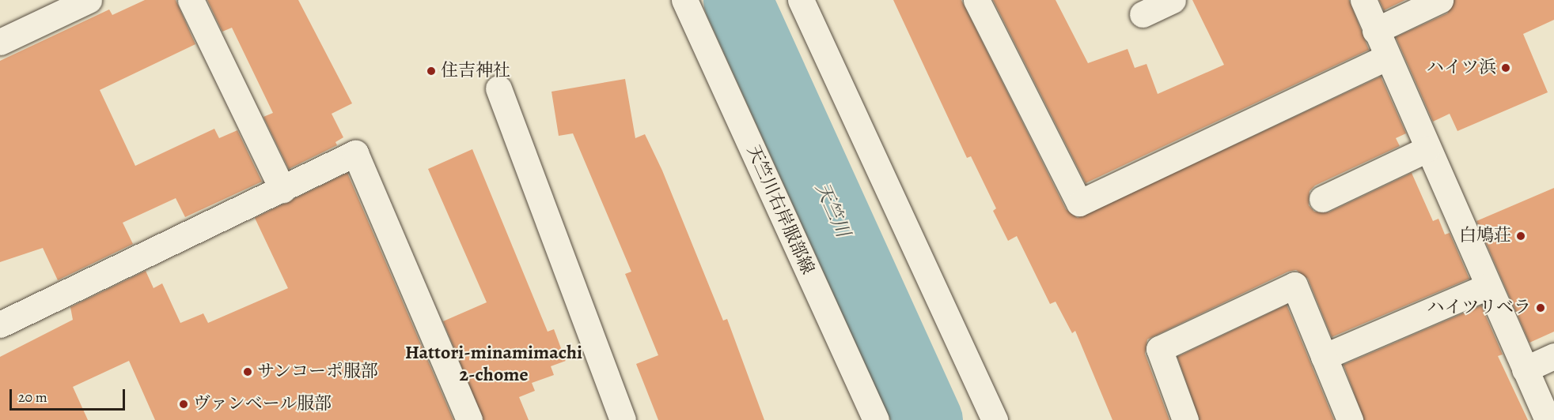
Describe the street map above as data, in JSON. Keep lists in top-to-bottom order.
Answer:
{
  "streets": {
    "street": ["天竺川右岸服部線"]
  },
  "districts": ["Hattori-minamimachi 2-chome"],
  "water": ["天竺川"],
  "places": [
    "ハイツ浜",
    "住吉神社",
    "白鳩荘",
    "ハイツリベラ",
    "サンコーポ服部",
    "ヴァンベール服部"
  ],
  "scale_bar": "20 m"
}
